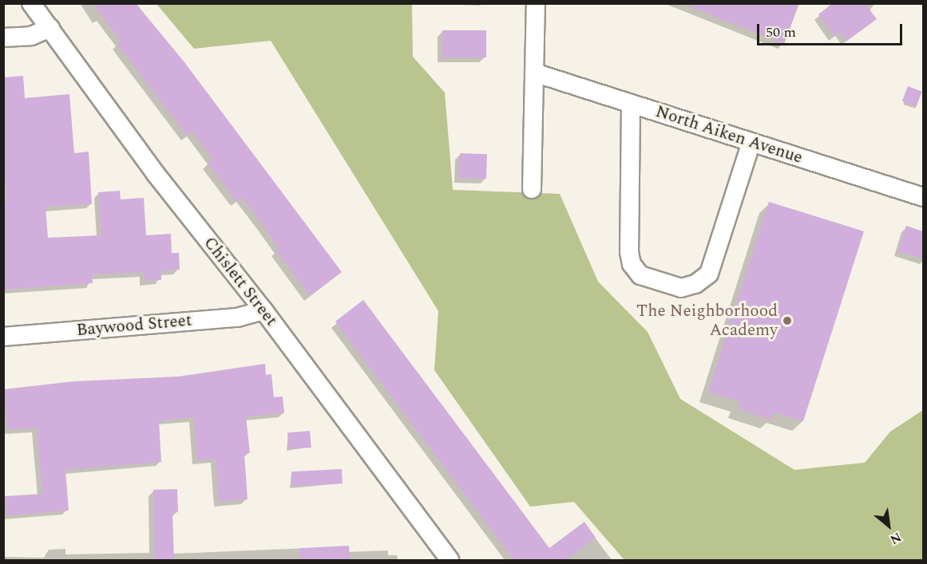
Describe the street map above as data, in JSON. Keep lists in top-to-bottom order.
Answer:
{
  "streets": {
    "street": ["North Aiken Avenue", "Chislett Street", "Baywood Street"]
  },
  "crossings": [
    ["Chislett Street", "Baywood Street"]
  ],
  "places": ["The Neighborhood Academy"],
  "scale_bar": "50 m",
  "north": "bottom right"
}
